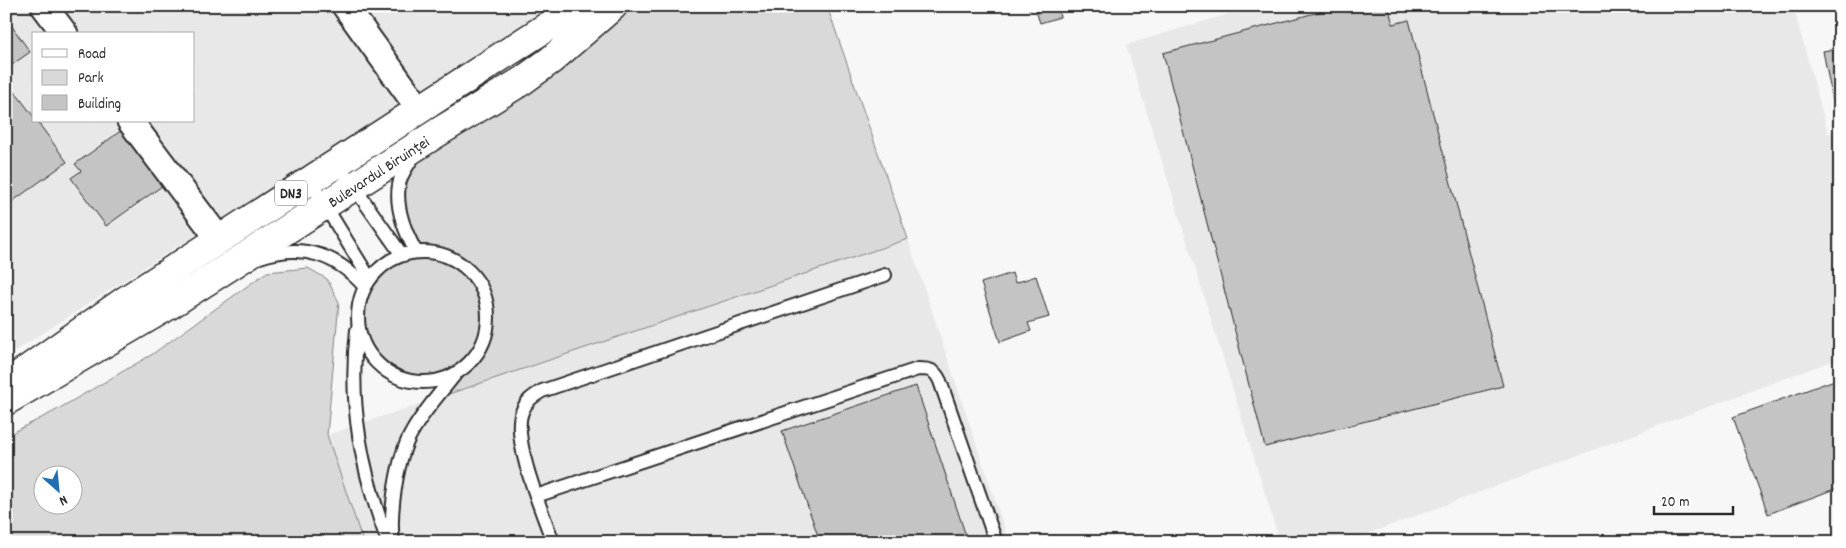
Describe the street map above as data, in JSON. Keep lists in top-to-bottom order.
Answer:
{
  "streets": {
    "main road": ["Bulevardul Biruinței", "DN3"]
  },
  "legend": ["Road", "Park", "Building"],
  "scale_bar": "20 m",
  "north": "bottom right"
}
